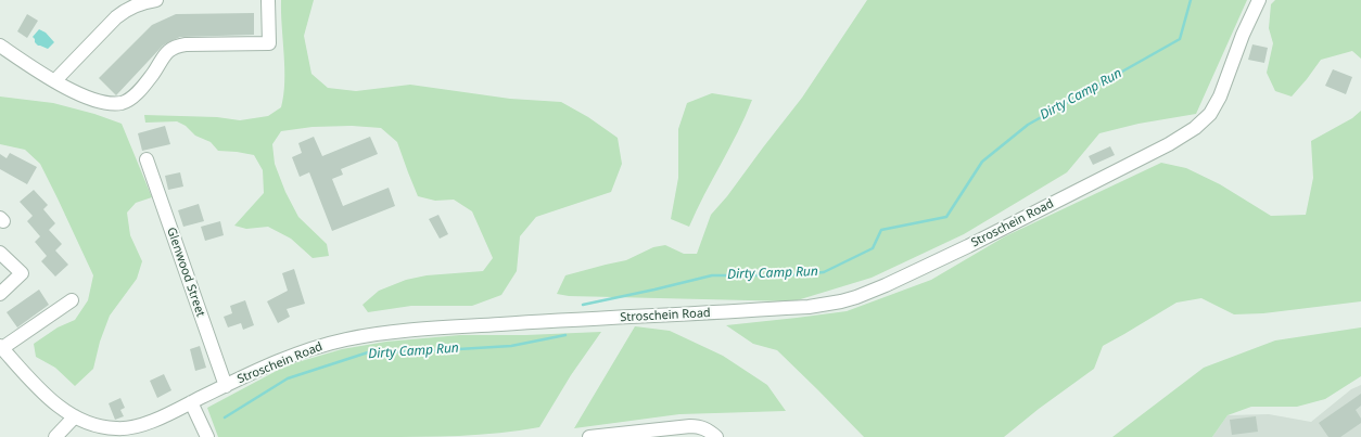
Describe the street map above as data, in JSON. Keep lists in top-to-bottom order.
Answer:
{
  "streets": {
    "street": ["Stroschein Road", "Glenwood Street"]
  },
  "crossings": [
    ["Stroschein Road", "Glenwood Street"]
  ],
  "water": ["Dirty Camp Run"]
}
